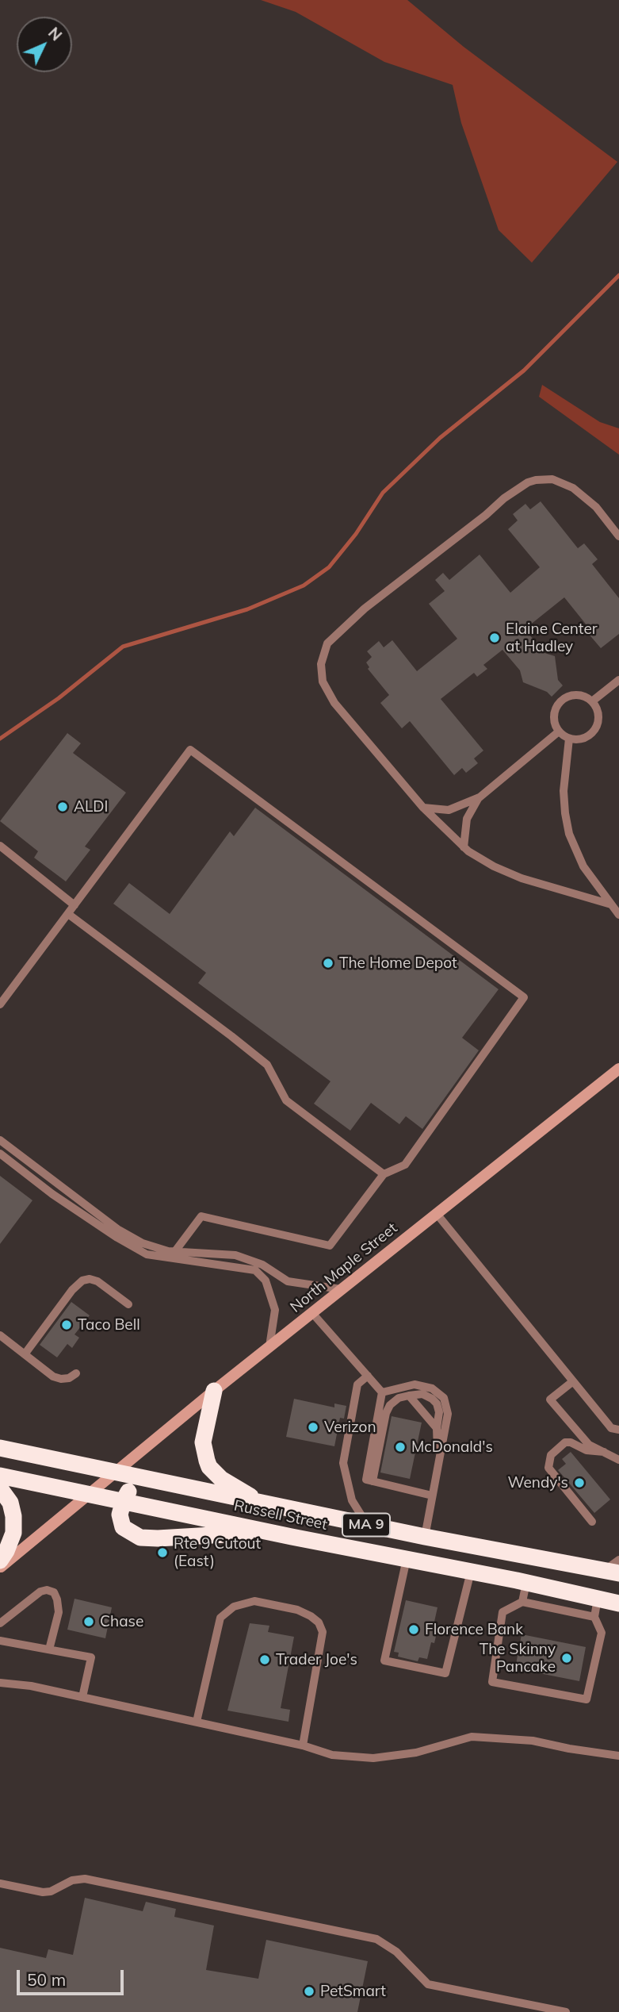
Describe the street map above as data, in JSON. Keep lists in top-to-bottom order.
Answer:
{
  "streets": {
    "highway": ["Russell Street", "MA 9"],
    "main road": ["North Maple Street"]
  },
  "crossings": [
    ["North Maple Street", "Russell Street"]
  ],
  "places": [
    "Elaine Center at Hadley",
    "ALDI",
    "The Home Depot",
    "Taco Bell",
    "Verizon",
    "McDonald's",
    "Wendy's",
    "Rte 9 Cutout (East)",
    "Chase",
    "Florence Bank",
    "The Skinny Pancake",
    "Trader Joe's",
    "PetSmart"
  ],
  "scale_bar": "50 m",
  "north": "top right"
}
